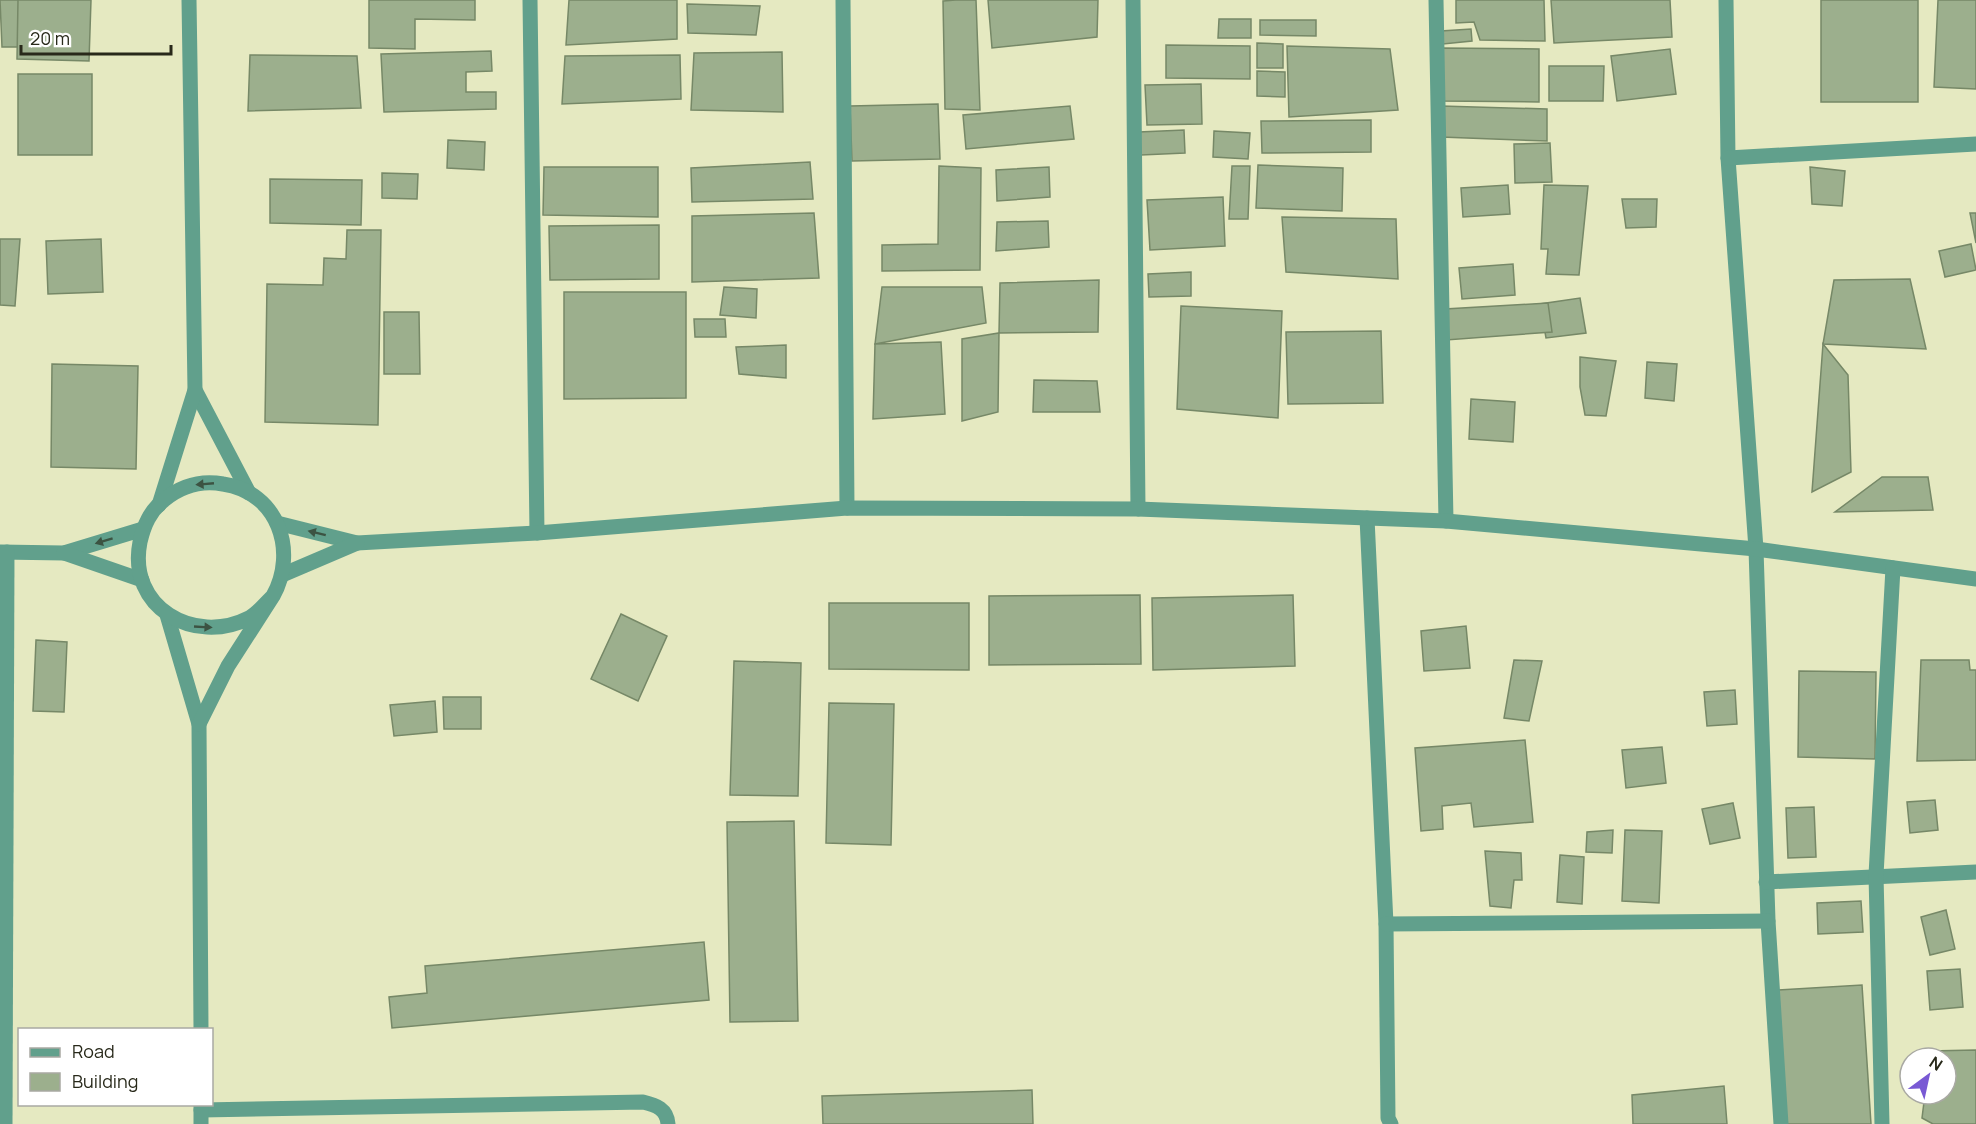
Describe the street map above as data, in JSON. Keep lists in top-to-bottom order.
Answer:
{
  "legend": ["Road", "Building"],
  "scale_bar": "20 m",
  "north": "top right"
}
